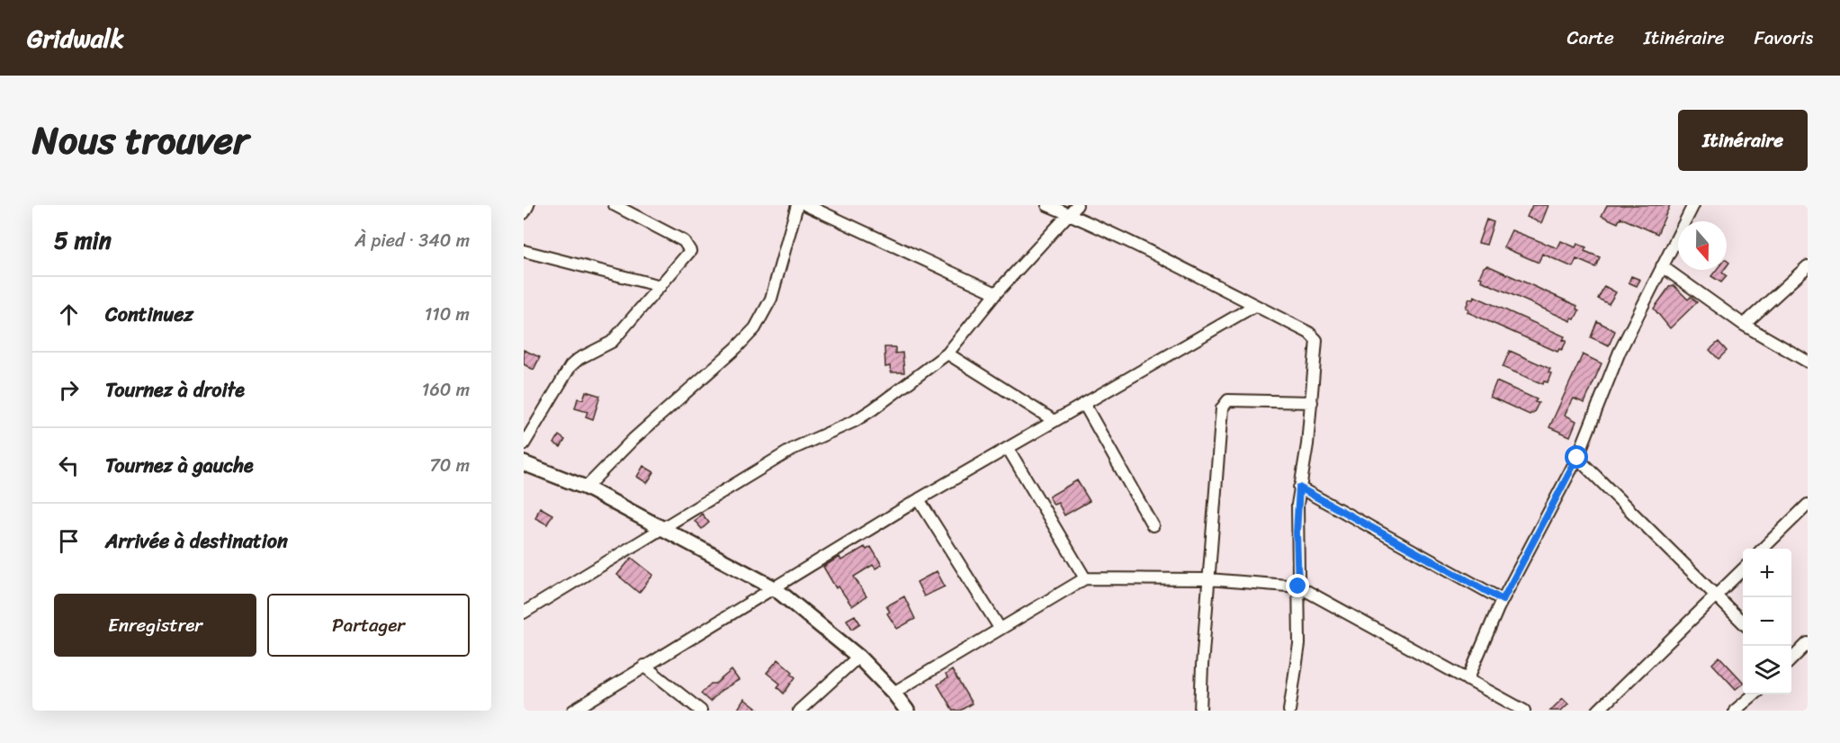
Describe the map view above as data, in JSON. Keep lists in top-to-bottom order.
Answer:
{
  "north": "bottom",
  "page": {
    "header": "Gridwalk",
    "nav": ["Carte", "Itinéraire", "Favoris"],
    "title": "Nous trouver",
    "buttons": [
      "Itinéraire",
      ["Enregistrer", "Partager"]
    ],
    "heading": ["5 min", "À pied · 340 m"],
    "list": [
      ["Continuez", "110 m"],
      ["Tournez à droite", "160 m"],
      ["Tournez à gauche", "70 m"],
      "Arrivée à destination"
    ],
    "map_buttons": ["+", "−"]
  }
}
